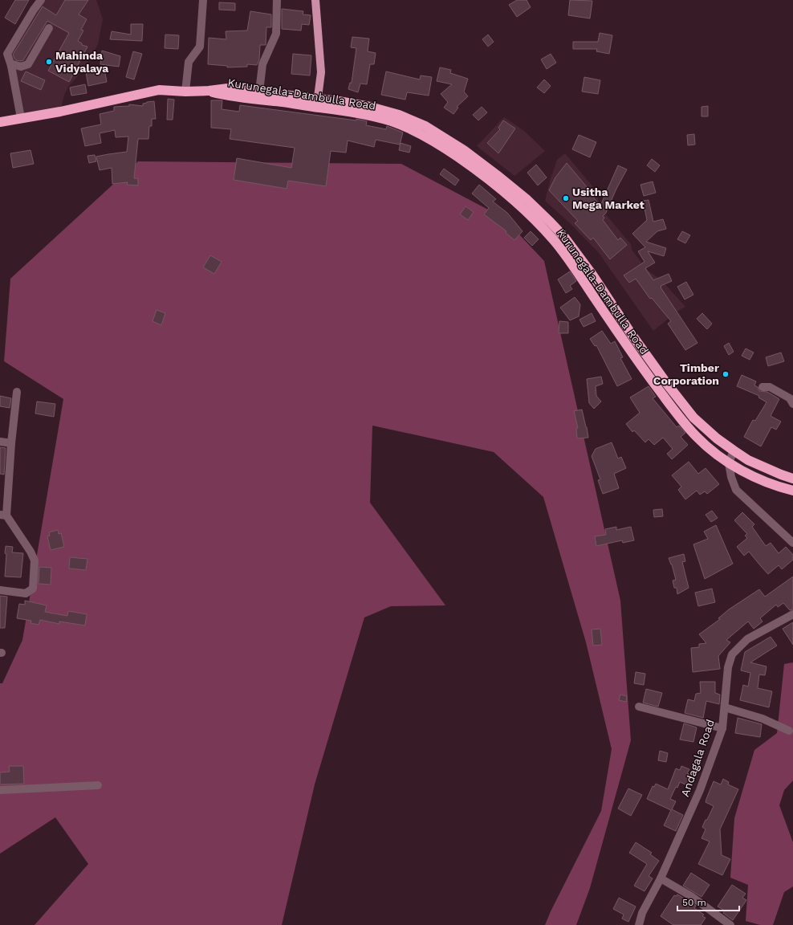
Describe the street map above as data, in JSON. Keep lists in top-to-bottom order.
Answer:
{
  "streets": {
    "highway": ["Kurunegala-Dambulla Road"],
    "street": ["Andagala Road"]
  },
  "places": ["Mahinda Vidyalaya", "Usitha Mega Market", "Timber Corporation"],
  "scale_bar": "50 m"
}
